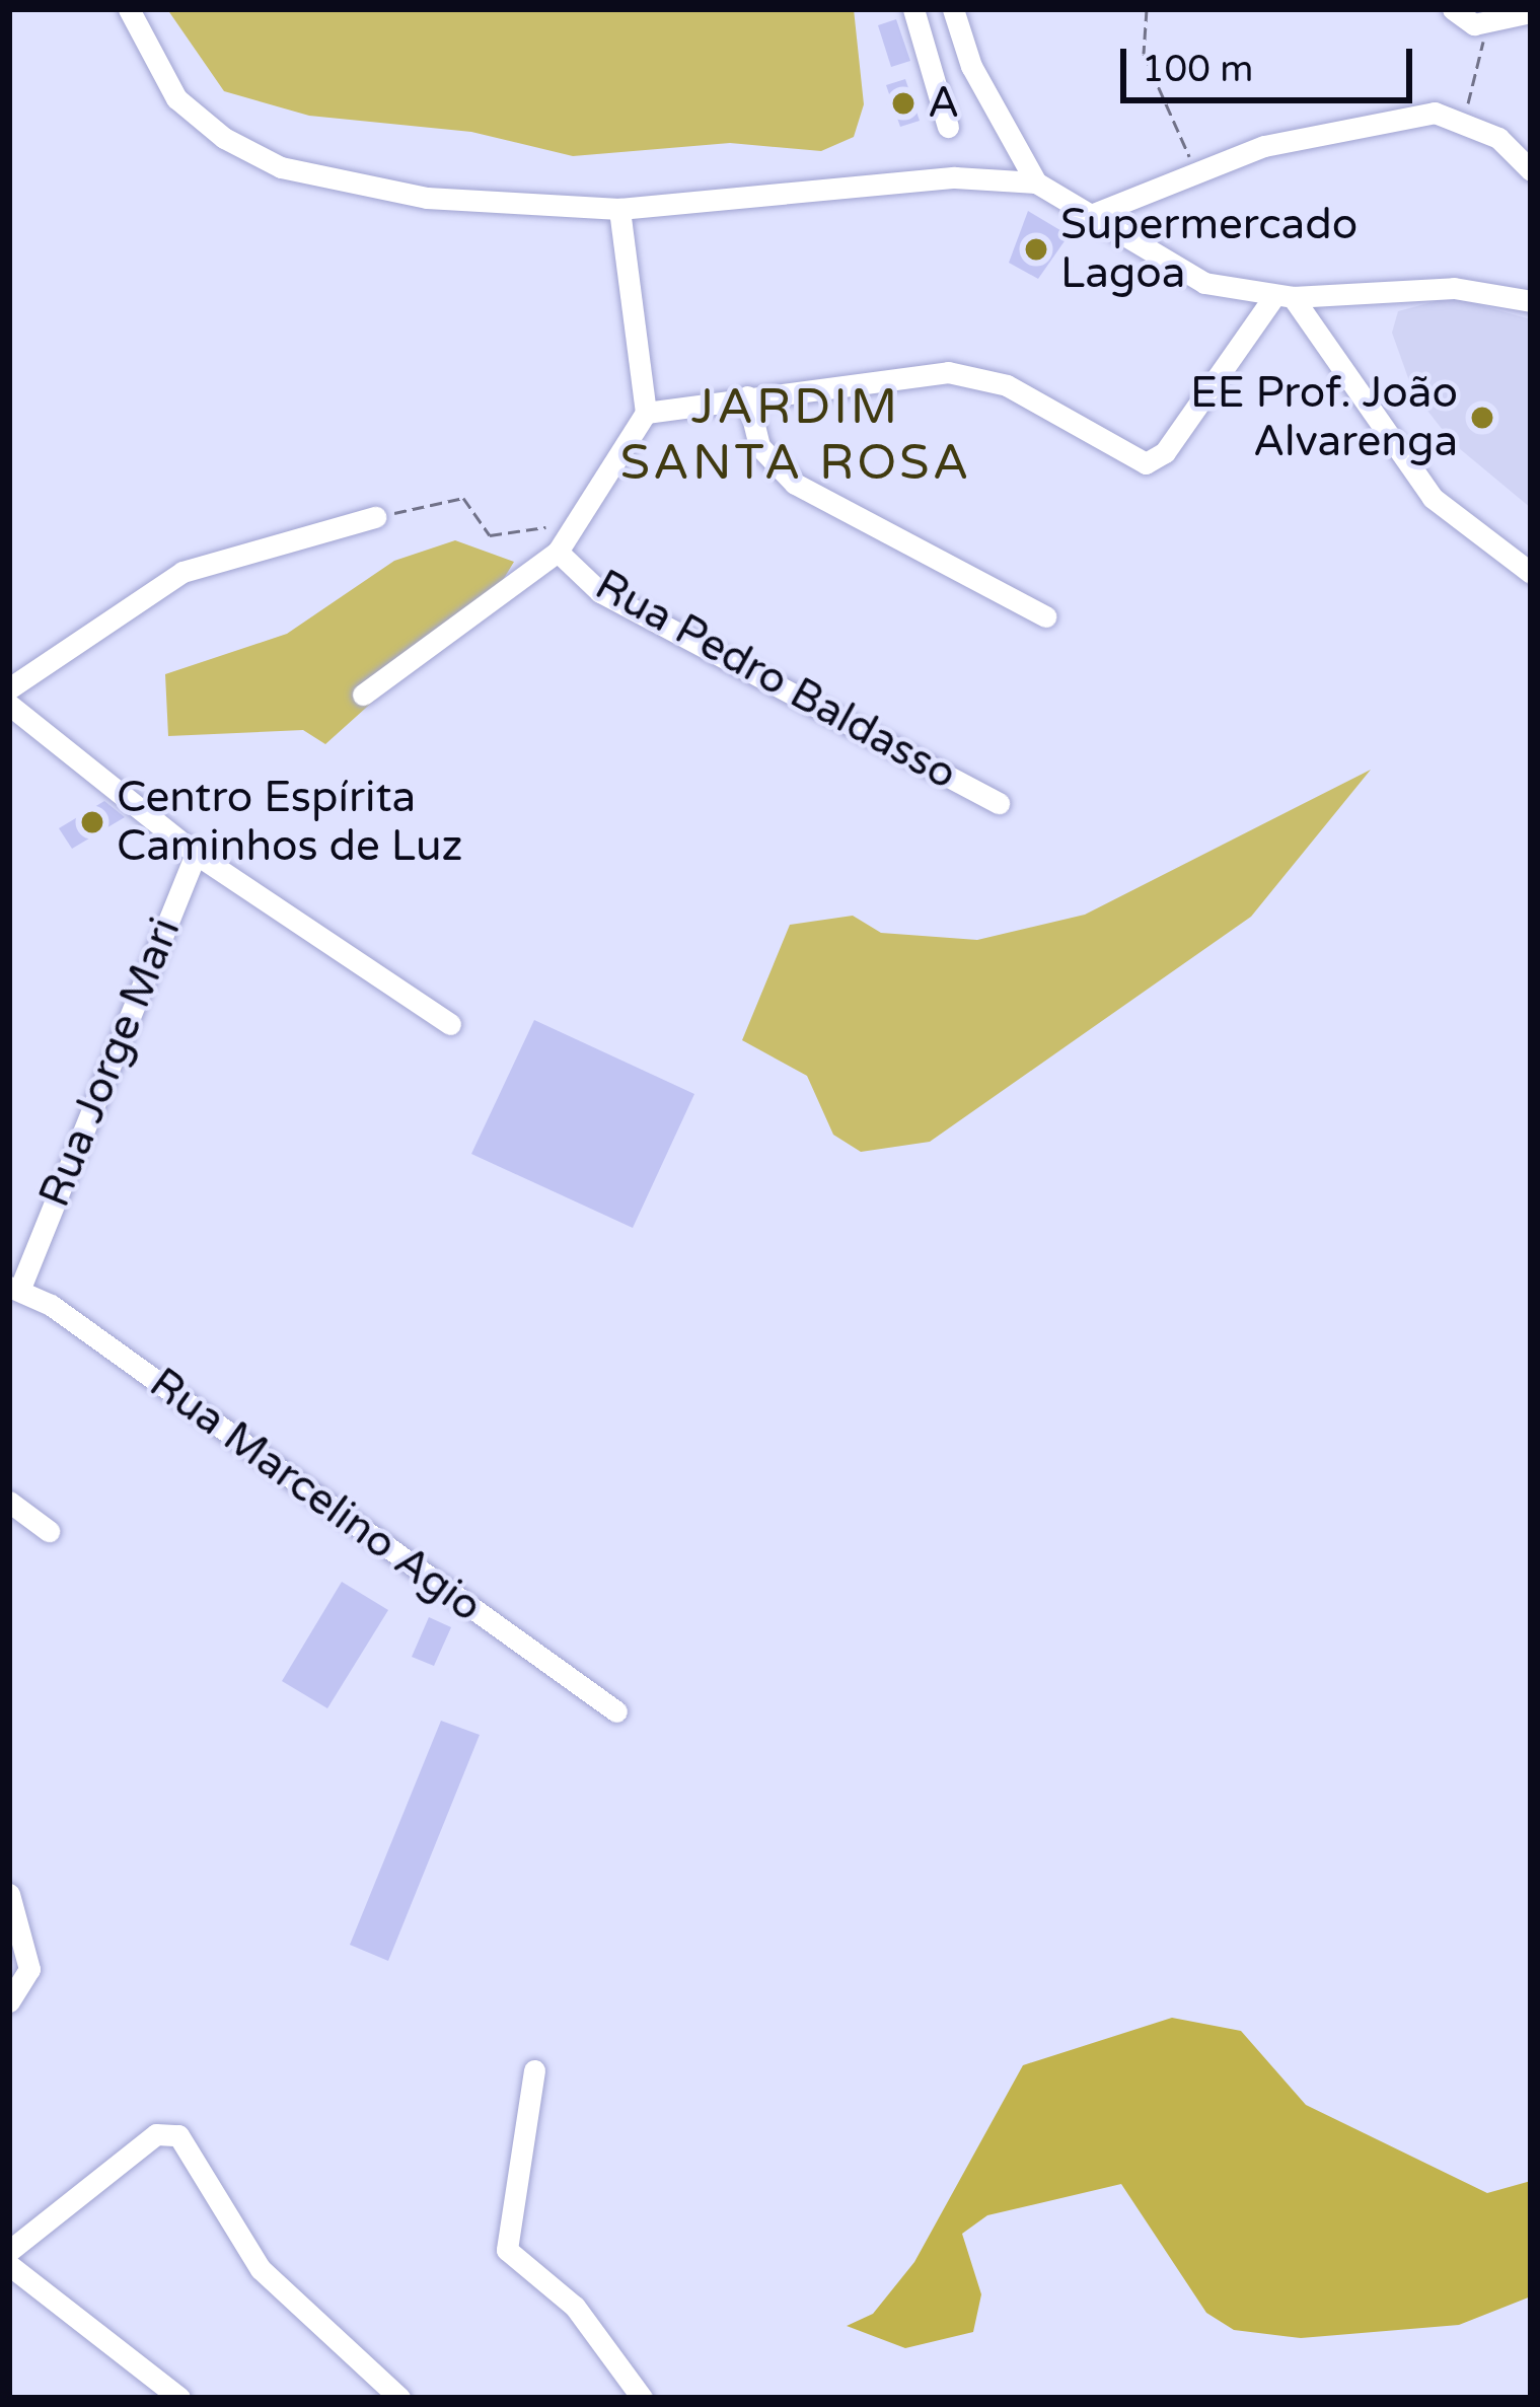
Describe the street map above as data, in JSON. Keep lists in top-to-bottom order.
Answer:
{
  "streets": {
    "street": ["Rua Pedro Baldasso", "Rua Jorge Mari", "Rua Marcelino Agio"]
  },
  "crossings": [
    ["Rua Jorge Mari", "Rua Marcelino Agio"]
  ],
  "districts": ["JARDIM SANTA ROSA"],
  "places": [
    "A",
    "Supermercado Lagoa",
    "EE Prof. João Alvarenga",
    "Centro Espírita Caminhos de Luz"
  ],
  "scale_bar": "100 m"
}
